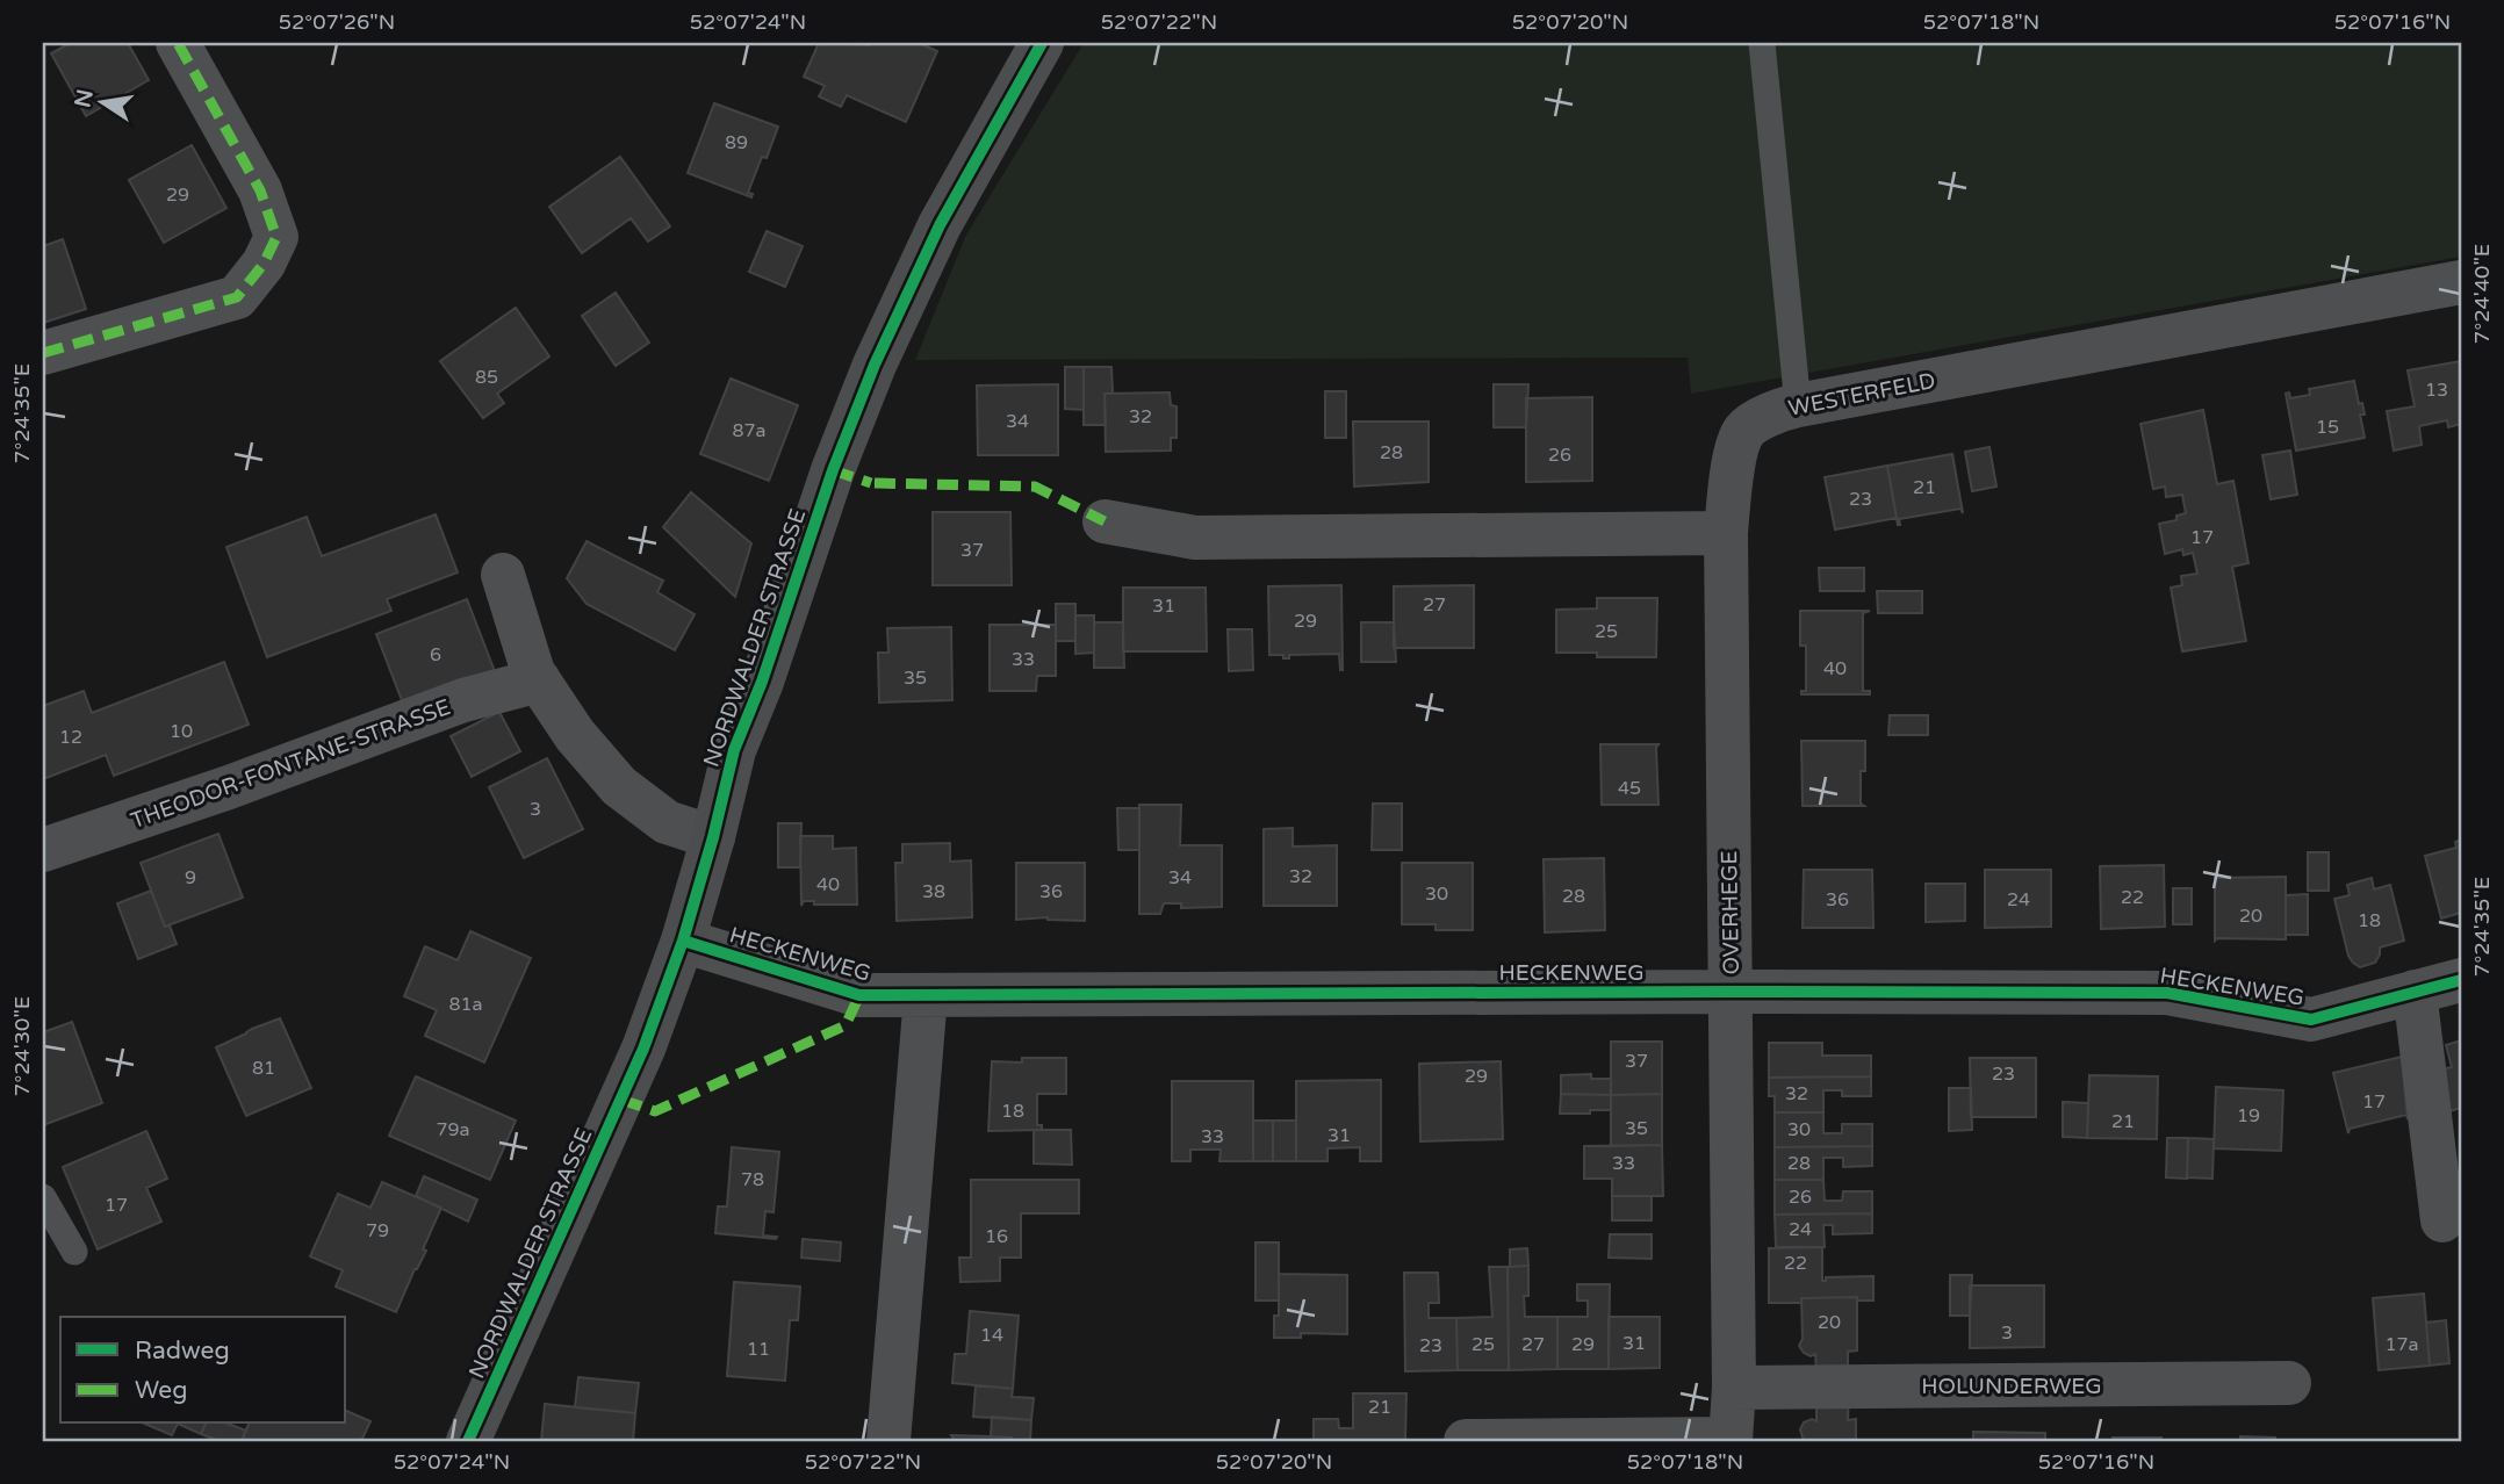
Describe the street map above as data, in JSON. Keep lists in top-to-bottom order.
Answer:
{
  "streets": {
    "street": [
      "WESTERFELD",
      "NORDWALDER STRASSE",
      "THEODOR-FONTANE-STRASSE",
      "OVERHEGE",
      "HECKENWEG",
      "HOLUNDERWEG"
    ]
  },
  "crossings": [
    ["WESTERFELD", "OVERHEGE"],
    ["NORDWALDER STRASSE", "HECKENWEG"],
    ["OVERHEGE", "HECKENWEG"],
    ["OVERHEGE", "HOLUNDERWEG"]
  ],
  "house_numbers": [
    "89",
    "29",
    "85",
    "13",
    "32",
    "34",
    "15",
    "87a",
    "28",
    "26",
    "21",
    "23",
    "17",
    "37",
    "27",
    "31",
    "29",
    "25",
    "6",
    "33",
    "40",
    "35",
    "10",
    "12",
    "45",
    "3",
    "32",
    "9",
    "34",
    "40",
    "38",
    "36",
    "30",
    "28",
    "22",
    "36",
    "24",
    "20",
    "18",
    "81a",
    "37",
    "81",
    "23",
    "29",
    "32",
    "17",
    "18",
    "19",
    "21",
    "35",
    "79a",
    "30",
    "31",
    "33",
    "33",
    "28",
    "78",
    "26",
    "17",
    "24",
    "79",
    "16",
    "22",
    "20",
    "3",
    "14",
    "31",
    "25",
    "27",
    "29",
    "17a",
    "23",
    "11",
    "21"
  ],
  "legend": ["Radweg", "Weg"],
  "north": "left",
  "coordinates": [
    "52°07'26\"N",
    "52°07'24\"N",
    "52°07'22\"N",
    "52°07'20\"N",
    "52°07'18\"N",
    "52°07'16\"N",
    "7°24'40\"E",
    "7°24'35\"E",
    "7°24'30\"E"
  ]
}
